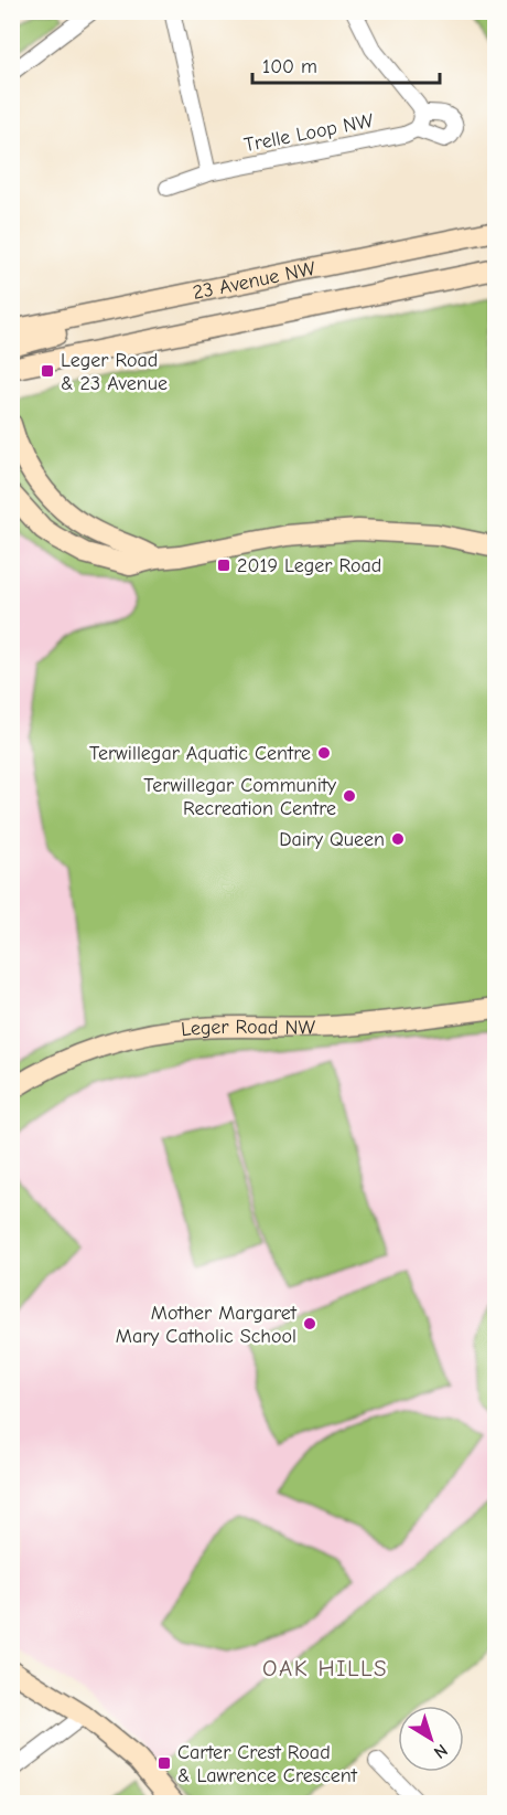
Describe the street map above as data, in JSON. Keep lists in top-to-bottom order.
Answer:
{
  "streets": {
    "street": ["Trelle Loop NW", "23 Avenue NW", "Leger Road NW"]
  },
  "districts": ["OAK HILLS"],
  "places": {
    "transit": ["Leger Road & 23 Avenue", "2019 Leger Road", "Carter Crest Road & Lawrence Crescent"],
    "other": [
      "Terwillegar Aquatic Centre",
      "Terwillegar Community Recreation Centre",
      "Dairy Queen",
      "Mother Margaret Mary Catholic School"
    ]
  },
  "scale_bar": "100 m",
  "north": "bottom right"
}
